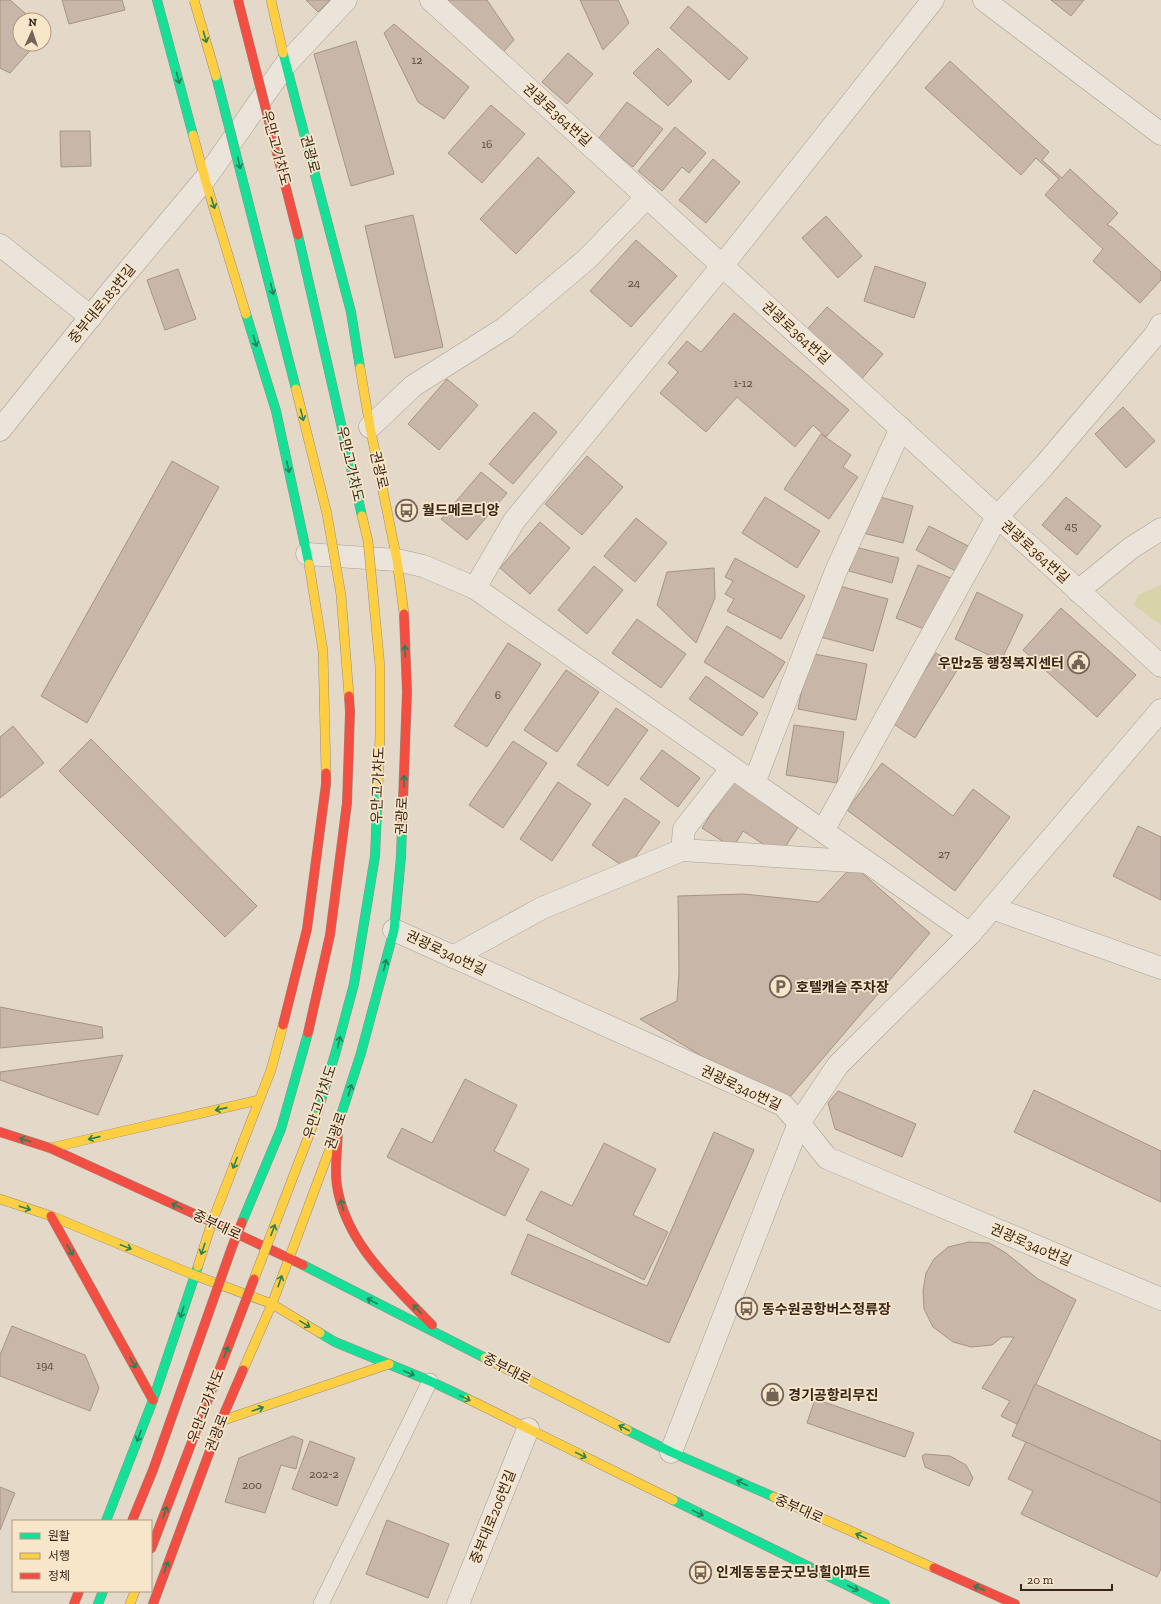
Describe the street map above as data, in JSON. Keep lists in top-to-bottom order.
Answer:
{
  "streets": {
    "street": [
      "권광로364번길",
      "우만고가차도",
      "권광로",
      "중부대로183번길",
      "권광로340번길",
      "중부대로",
      "중부대로206번길"
    ]
  },
  "crossings": [
    ["권광로", "중부대로183번길"],
    ["권광로", "권광로340번길"],
    ["권광로", "중부대로"]
  ],
  "one_way": ["권광로"],
  "places": {
    "bus stop": ["월드메르디앙", "동수원공항버스정류장", "인계동동문굿모닝힐아파트"],
    "public building": ["우만2동 행정복지센터"],
    "parking": ["호텔캐슬 주차장"],
    "shop": ["경기공항리무진"]
  },
  "house_numbers": [
    "12",
    "16",
    "24",
    "1-12",
    "45",
    "6",
    "27",
    "194",
    "202-2",
    "200"
  ],
  "legend": ["원활", "서행", "정체"],
  "scale_bar": "20 m",
  "north": "top"
}
